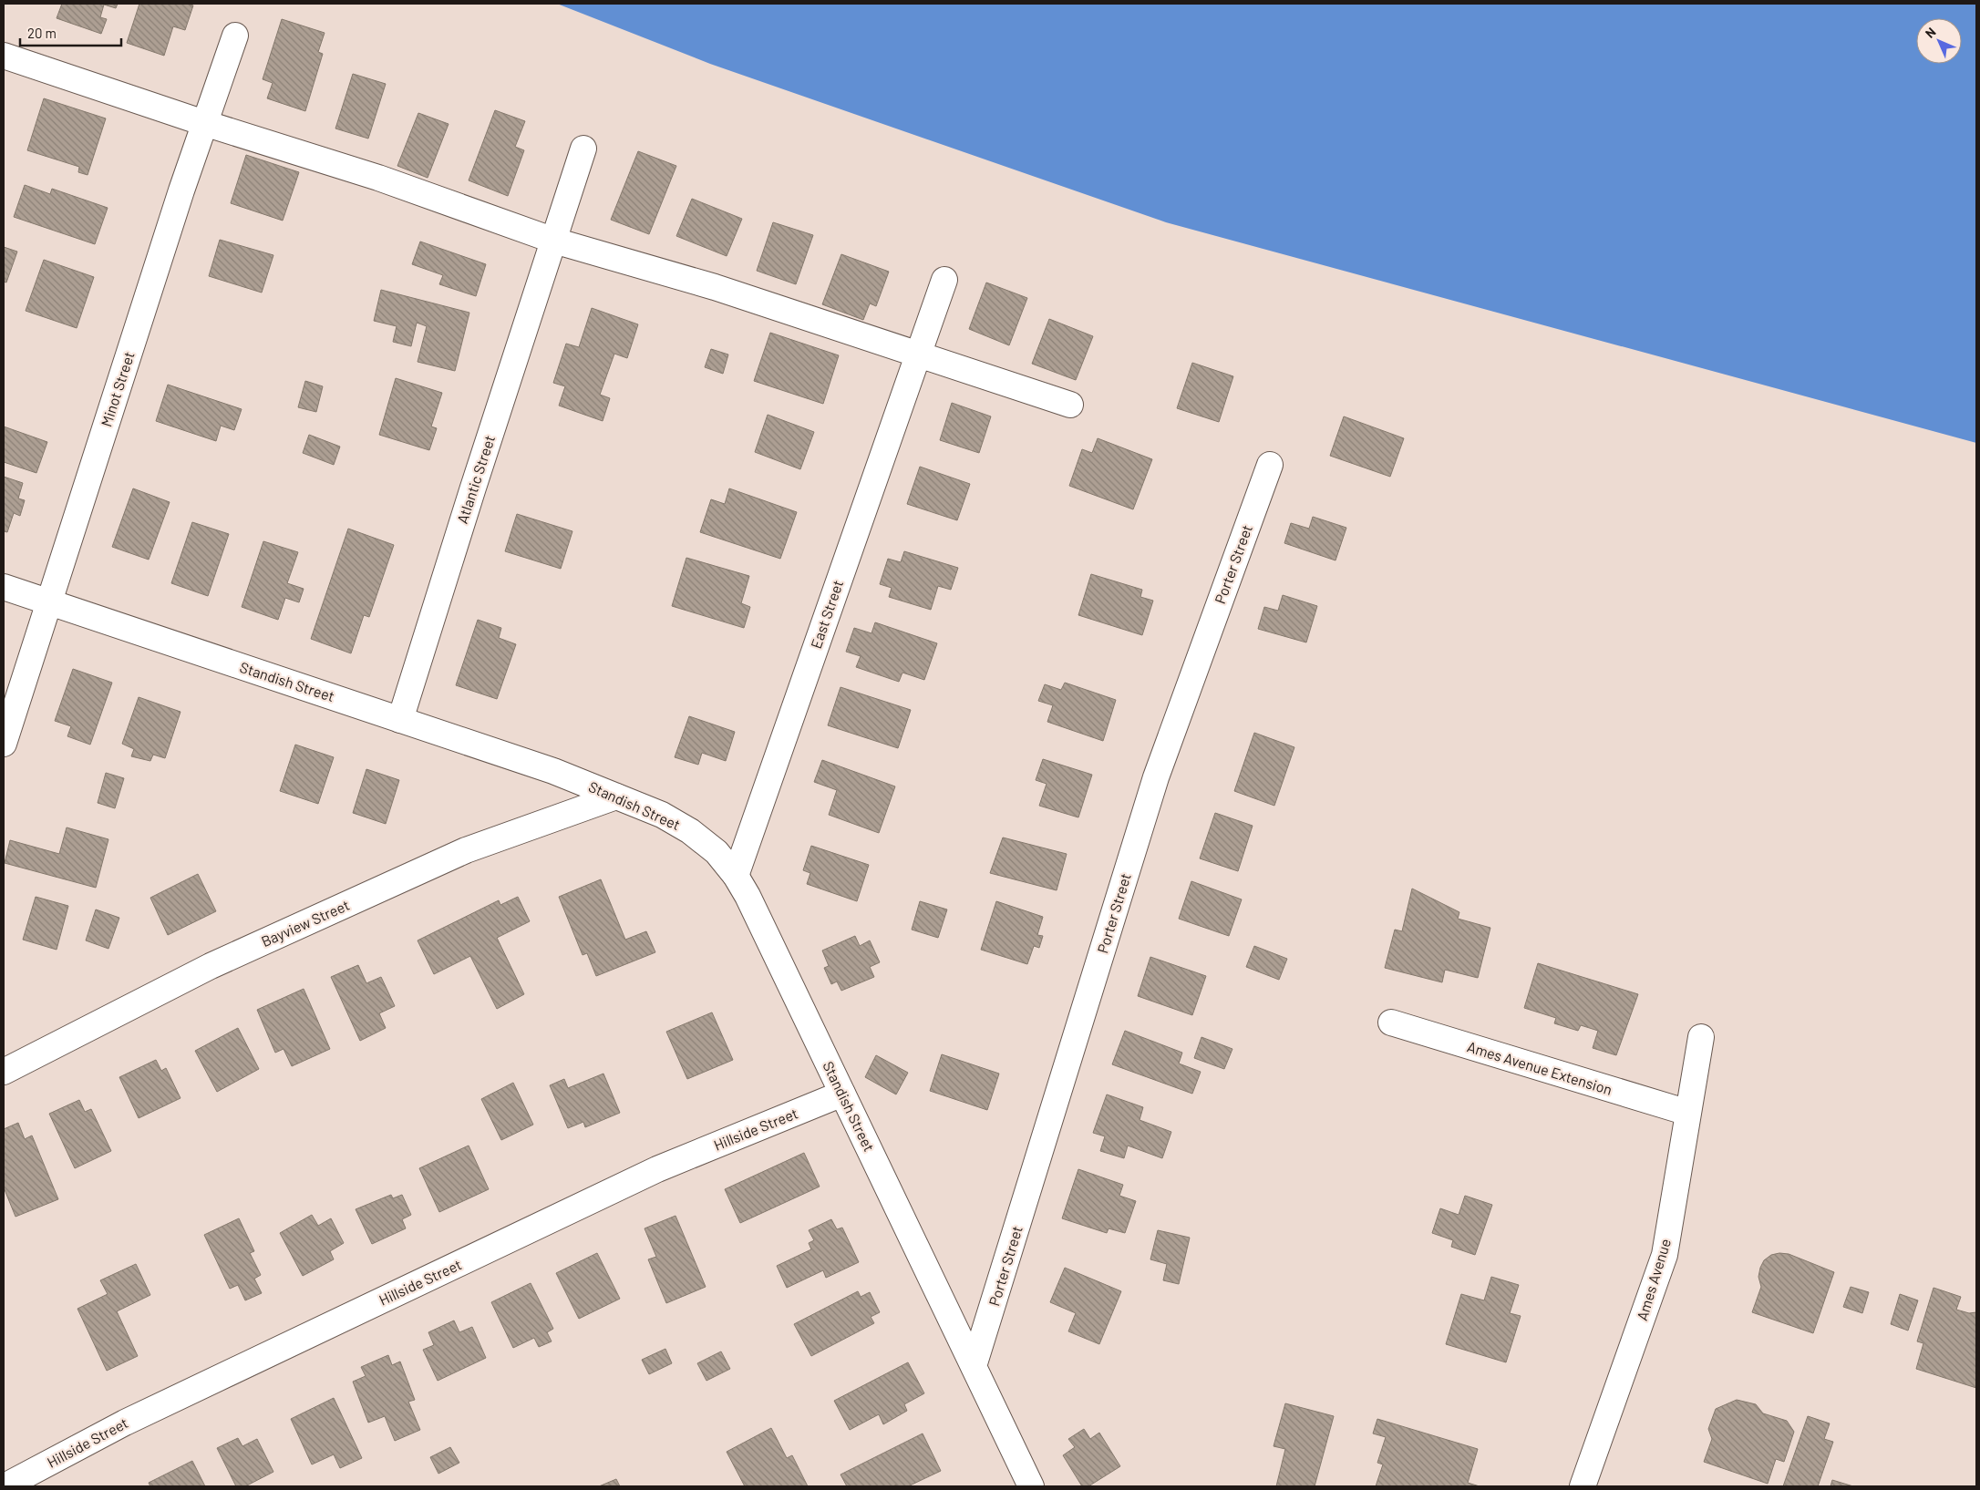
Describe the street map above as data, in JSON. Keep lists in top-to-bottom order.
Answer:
{
  "streets": {
    "street": [
      "Minot Street",
      "Atlantic Street",
      "Porter Street",
      "East Street",
      "Standish Street",
      "Bayview Street",
      "Ames Avenue Extension",
      "Hillside Street",
      "Ames Avenue"
    ]
  },
  "crossings": [
    ["Minot Street", "Standish Street"],
    ["Atlantic Street", "Standish Street"],
    ["Porter Street", "Standish Street"],
    ["East Street", "Standish Street"],
    ["Standish Street", "Bayview Street"],
    ["Standish Street", "Hillside Street"],
    ["Ames Avenue Extension", "Ames Avenue"]
  ],
  "scale_bar": "20 m",
  "north": "top left"
}
